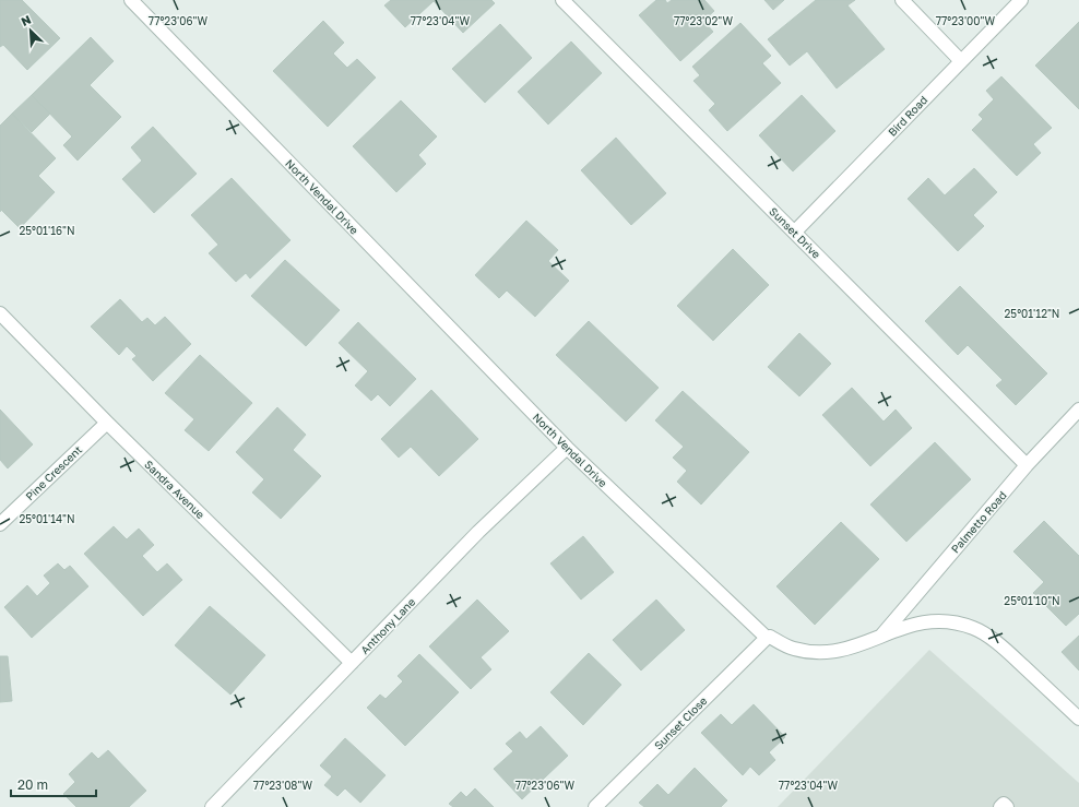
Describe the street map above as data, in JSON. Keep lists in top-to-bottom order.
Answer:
{
  "streets": {
    "street": [
      "Bird Road",
      "North Vendal Drive",
      "Sunset Drive",
      "Pine Crescent",
      "Sandra Avenue",
      "Palmetto Road",
      "Anthony Lane",
      "Sunset Close"
    ]
  },
  "crossings": [
    ["Bird Road", "Sunset Drive"],
    ["North Vendal Drive", "Palmetto Road"],
    ["North Vendal Drive", "Anthony Lane"],
    ["North Vendal Drive", "Sunset Close"],
    ["Sunset Drive", "Palmetto Road"],
    ["Pine Crescent", "Sandra Avenue"],
    ["Sandra Avenue", "Anthony Lane"]
  ],
  "scale_bar": "20 m",
  "north": "top left",
  "coordinates": [
    "77°23'06\"W",
    "77°23'04\"W",
    "77°23'02\"W",
    "77°23'00\"W",
    "25°01'16\"N",
    "25°01'12\"N",
    "25°01'14\"N",
    "25°01'10\"N",
    "77°23'08\"W"
  ]
}
